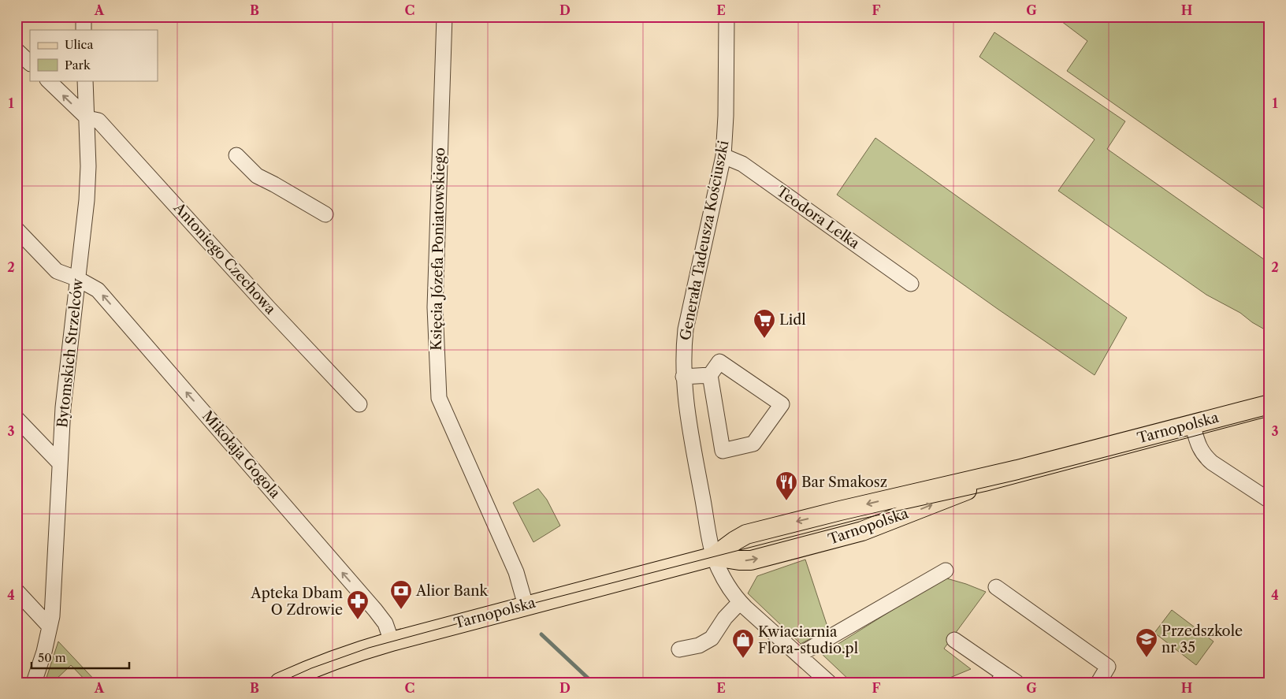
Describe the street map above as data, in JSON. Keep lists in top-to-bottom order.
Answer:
{
  "streets": {
    "main road": ["Tarnopolska"],
    "street": [
      "Teodora Lelka",
      "Generała Tadeusza Kościuszki",
      "Księcia Józefa Poniatowskiego",
      "Antoniego Czechowa",
      "Bytomskich Strzelców",
      "Mikołaja Gogola"
    ]
  },
  "crossings": [
    ["Teodora Lelka", "Generała Tadeusza Kościuszki"],
    ["Generała Tadeusza Kościuszki", "Tarnopolska"],
    ["Księcia Józefa Poniatowskiego", "Tarnopolska"],
    ["Antoniego Czechowa", "Bytomskich Strzelców"],
    ["Bytomskich Strzelców", "Mikołaja Gogola"],
    ["Tarnopolska", "Mikołaja Gogola"]
  ],
  "one_way": ["Mikołaja Gogola"],
  "places": {
    "supermarket": ["Lidl"],
    "restaurant": ["Bar Smakosz"],
    "bank": ["Alior Bank"],
    "pharmacy": ["Apteka Dbam O Zdrowie"],
    "school or university": ["Przedszkole nr 35"],
    "shop": ["Kwiaciarnia Flora-studio.pl"]
  },
  "legend": ["Ulica", "Park"],
  "scale_bar": "50 m",
  "grid": {
    "columns": [
      "A",
      "B",
      "C",
      "D",
      "E",
      "F",
      "G",
      "H"
    ],
    "rows": [
      "1",
      "2",
      "3",
      "4"
    ]
  }
}
